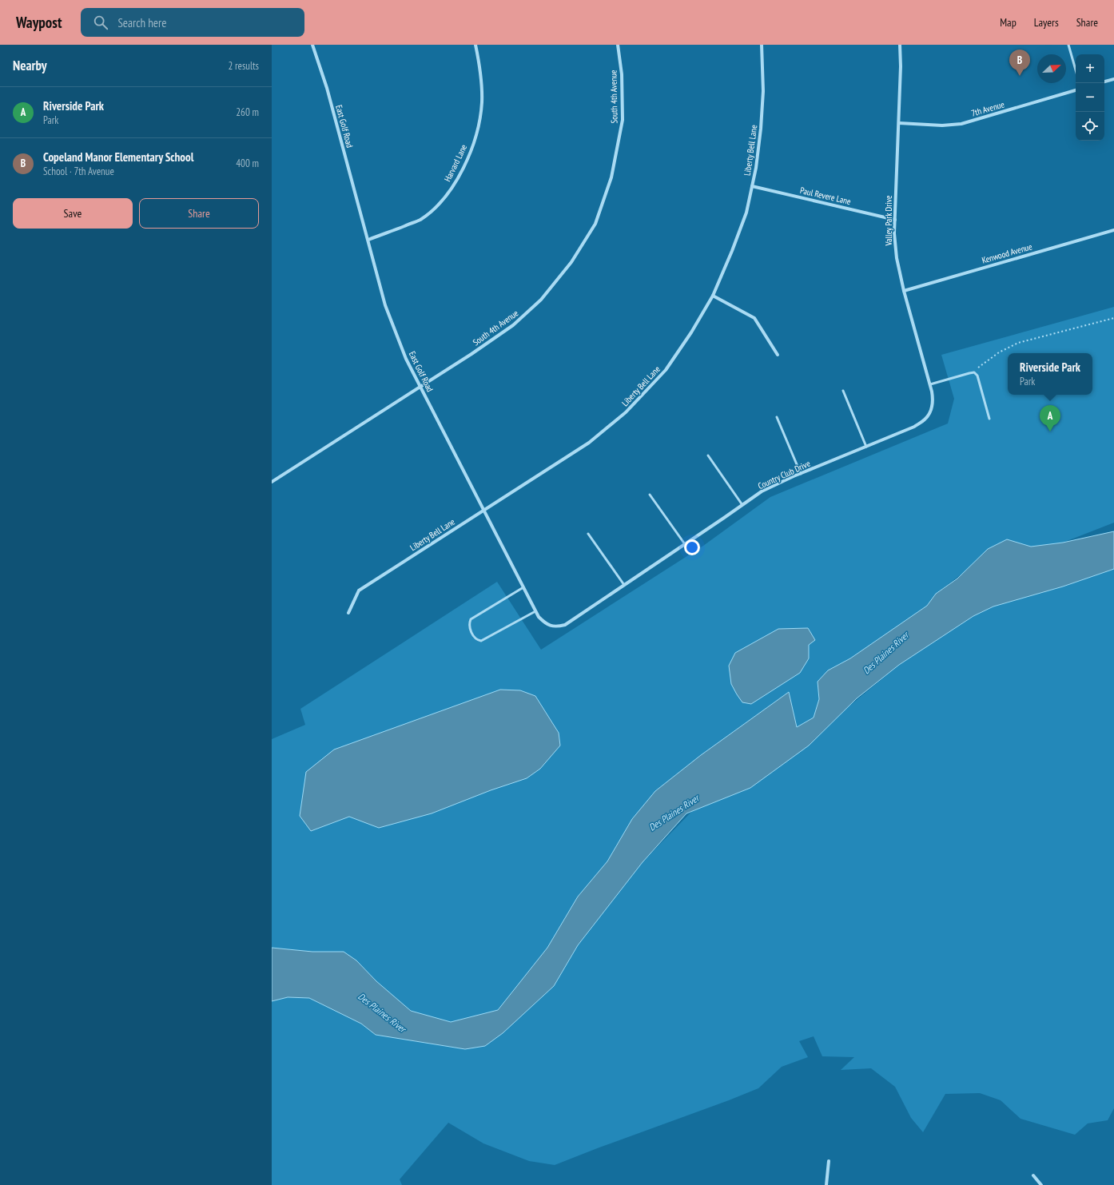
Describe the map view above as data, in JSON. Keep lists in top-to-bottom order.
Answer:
{
  "streets": {
    "street": [
      "South 4th Avenue",
      "7th Avenue",
      "East Golf Road",
      "Liberty Bell Lane",
      "Harvard Lane",
      "Paul Revere Lane",
      "Valley Park Drive",
      "Kenwood Avenue",
      "Country Club Drive"
    ]
  },
  "crossings": [
    ["South 4th Avenue", "East Golf Road"],
    ["7th Avenue", "Valley Park Drive"],
    ["East Golf Road", "Liberty Bell Lane"],
    ["East Golf Road", "Harvard Lane"],
    ["East Golf Road", "Country Club Drive"],
    ["Liberty Bell Lane", "Paul Revere Lane"],
    ["Paul Revere Lane", "Valley Park Drive"],
    ["Valley Park Drive", "Kenwood Avenue"],
    ["Valley Park Drive", "Country Club Drive"]
  ],
  "water": ["Des Plaines River"],
  "north": "top right",
  "page": {
    "header": "Waypost",
    "search": "Search here",
    "nav": ["Map", "Layers", "Share"],
    "heading": ["Nearby", "2 results"],
    "pins": ["B", "A"],
    "map_buttons": ["+", "−"],
    "list": [
      {
        "mark": "A",
        "name": "Riverside Park",
        "note": "Park",
        "value": "260 m"
      },
      {
        "mark": "B",
        "name": "Copeland Manor Elementary School",
        "note": "School · 7th Avenue",
        "value": "400 m"
      }
    ],
    "buttons": ["Save", "Share"],
    "popup": ["Riverside Park", "Park"]
  }
}
